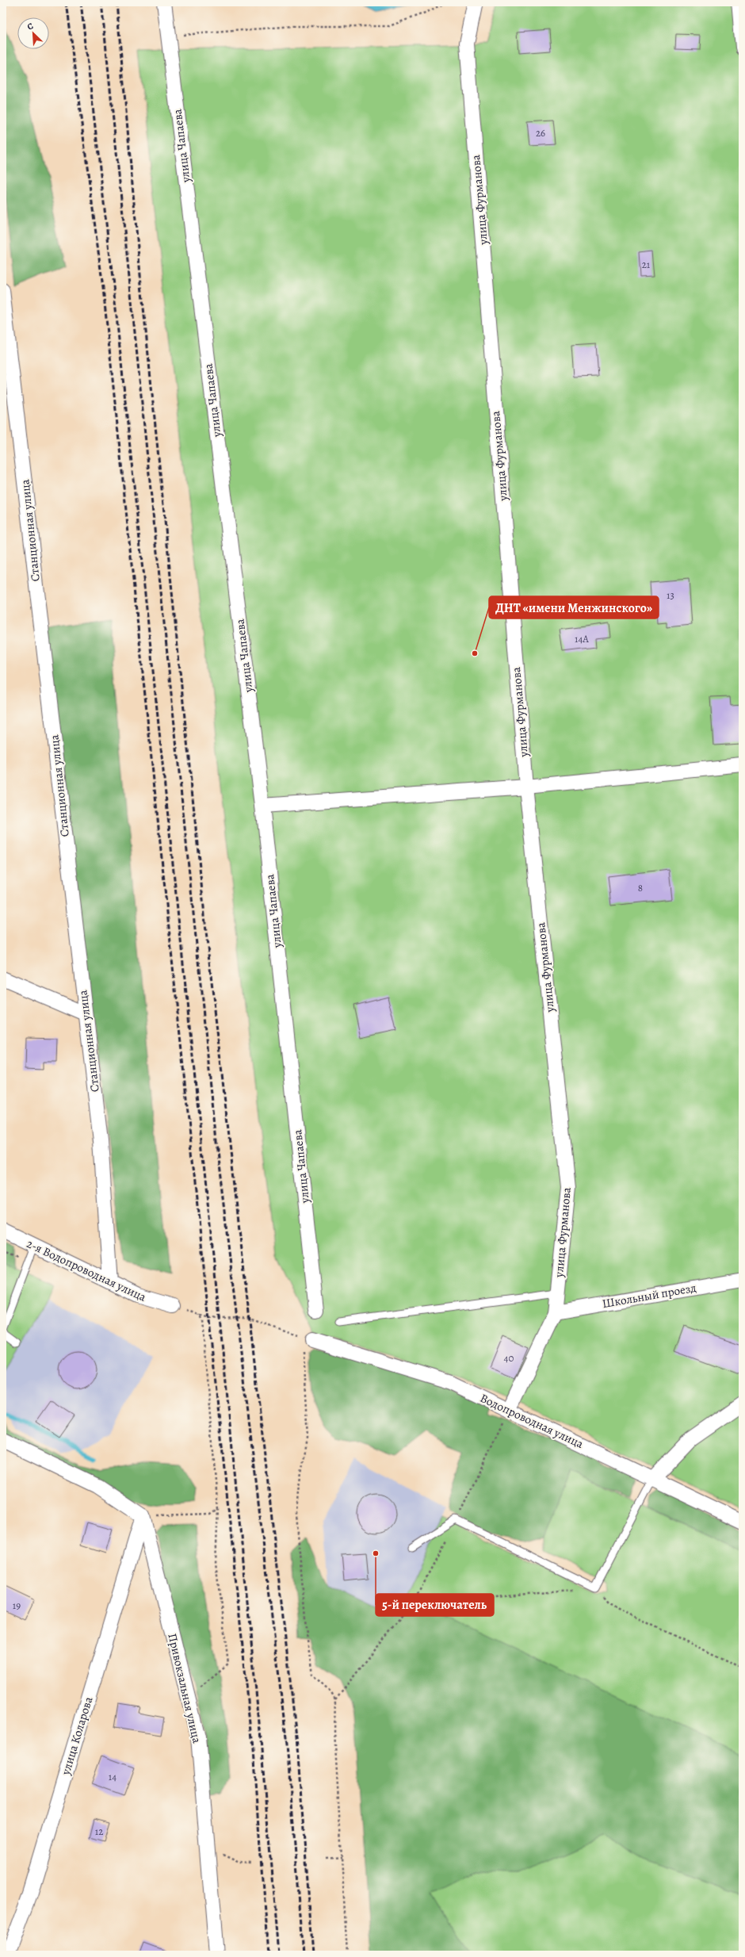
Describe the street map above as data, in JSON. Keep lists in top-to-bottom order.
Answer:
{
  "streets": {
    "street": [
      "улица Чапаева",
      "улица Фурманова",
      "Станционная улица",
      "2-я Водопроводная улица",
      "Школьный проезд",
      "Водопроводная улица",
      "Привокзальная улица",
      "улица Коларова"
    ]
  },
  "crossings": [
    ["улица Фурманова", "Школьный проезд"],
    ["улица Фурманова", "Водопроводная улица"],
    ["Станционная улица", "2-я Водопроводная улица"],
    ["Привокзальная улица", "улица Коларова"]
  ],
  "places": ["ДНТ «имени Менжинского»", "5-й переключатель"],
  "house_numbers": [
    "26",
    "21",
    "13",
    "14А",
    "8",
    "40",
    "19",
    "14",
    "12"
  ],
  "north": "top left"
}
